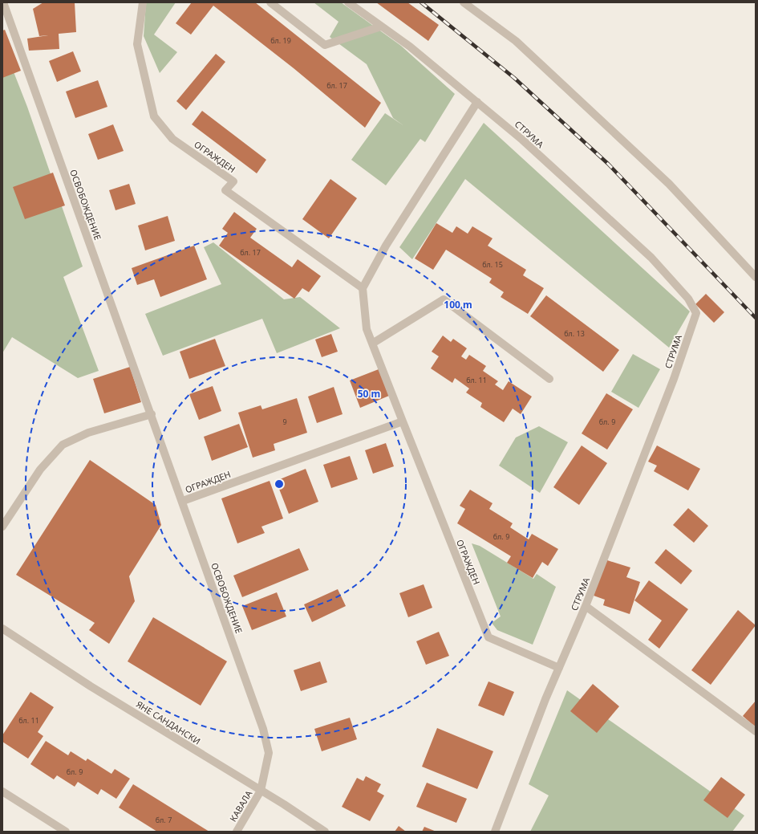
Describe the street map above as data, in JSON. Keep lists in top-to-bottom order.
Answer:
{
  "streets": {
    "street": [
      "СТРУМА",
      "ОГРАЖДЕН",
      "ОСВОБОЖДЕНИЕ",
      "ЯНЕ САНДАНСКИ",
      "КАВАЛА"
    ]
  },
  "crossings": [
    ["СТРУМА", "ОГРАЖДЕН"],
    ["ОГРАЖДЕН", "ОСВОБОЖДЕНИЕ"],
    ["ОСВОБОЖДЕНИЕ", "ЯНЕ САНДАНСКИ"],
    ["ОСВОБОЖДЕНИЕ", "КАВАЛА"],
    ["ЯНЕ САНДАНСКИ", "КАВАЛА"]
  ],
  "house_numbers": [
    "бл. 19",
    "бл. 17",
    "бл. 17",
    "бл. 15",
    "бл. 13",
    "бл. 11",
    "9",
    "бл. 9",
    "бл. 9",
    "бл. 11",
    "бл. 9",
    "бл. 7"
  ],
  "rings": ["100 m", "50 m"]
}
